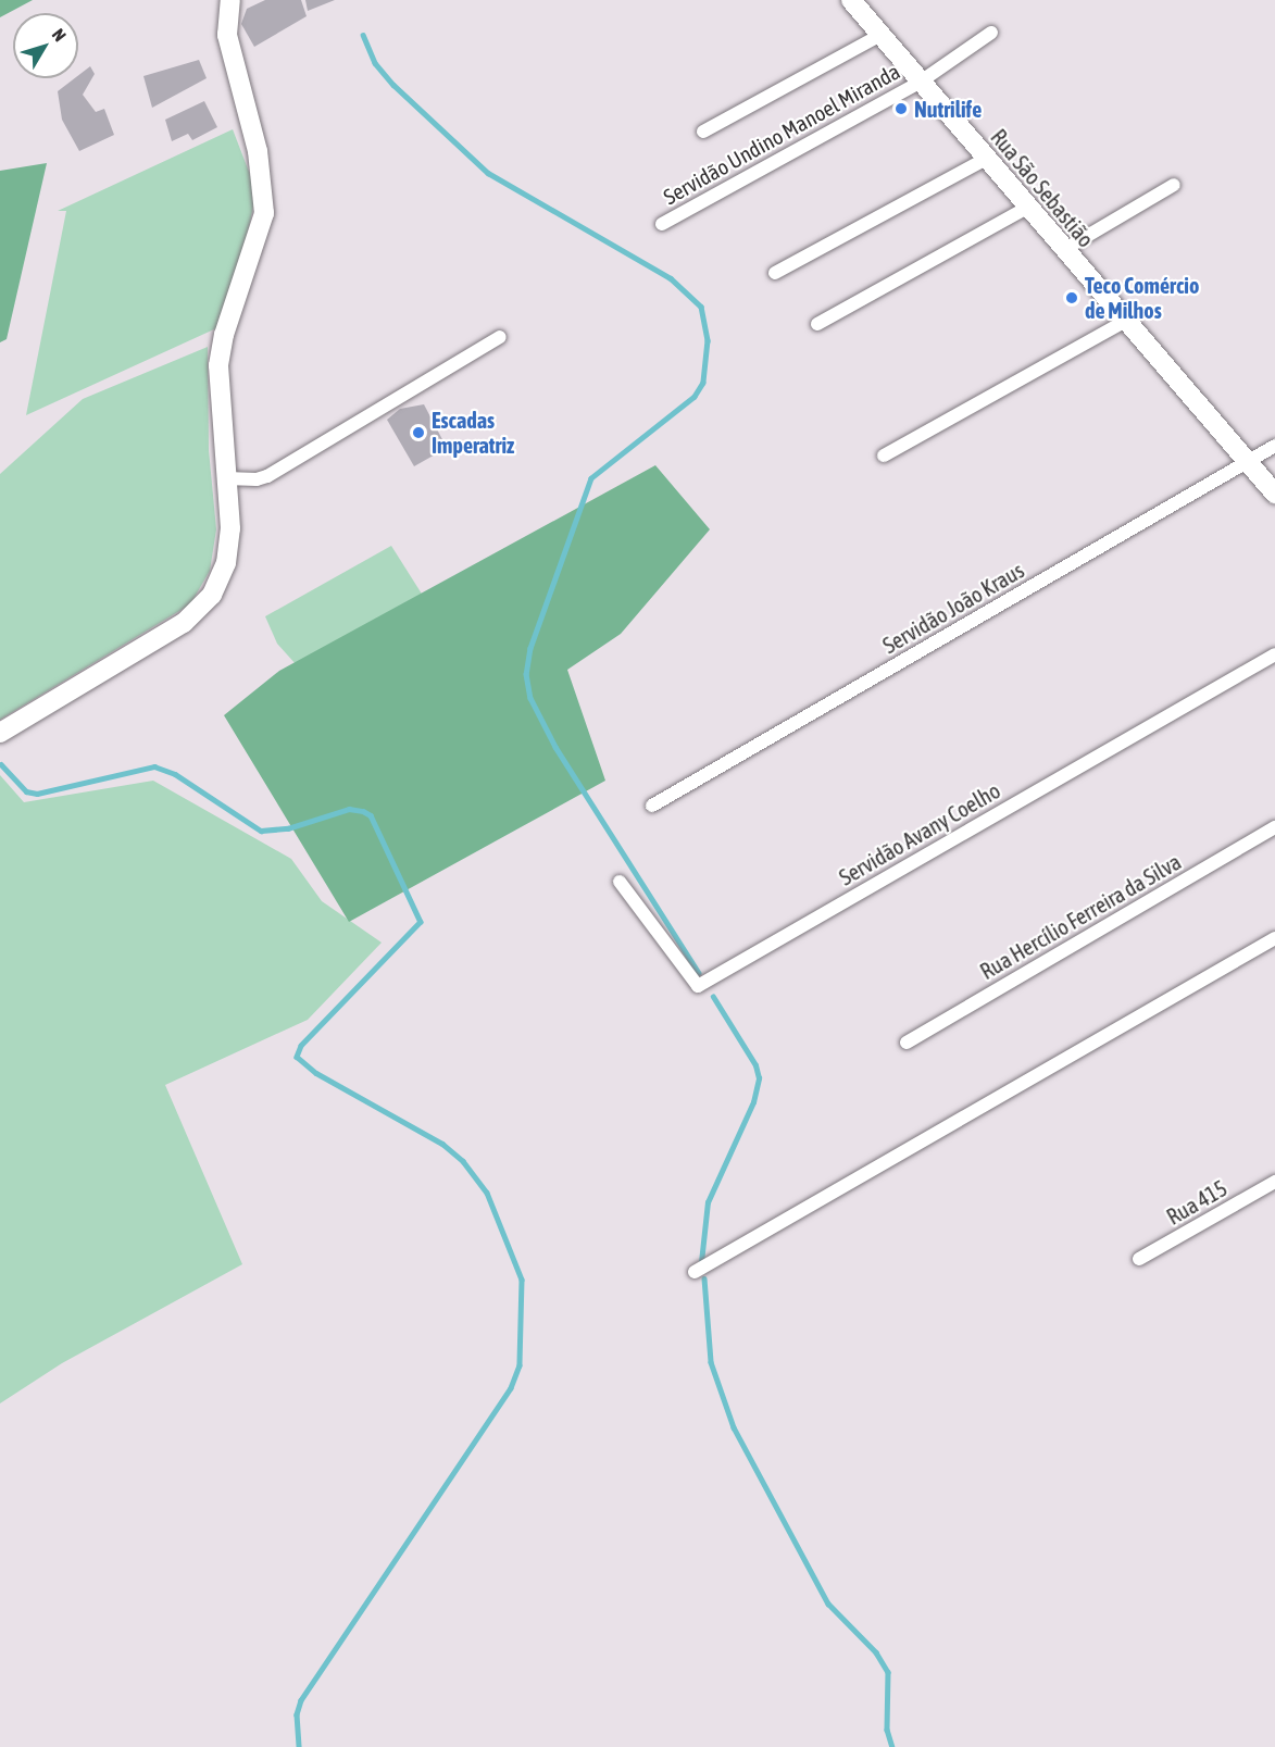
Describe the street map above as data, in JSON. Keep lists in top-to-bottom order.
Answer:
{
  "streets": {
    "street": [
      "Servidão Undino Manoel Miranda",
      "Rua São Sebastião",
      "Servidão João Kraus",
      "Servidão Avany Coelho",
      "Rua Hercílio Ferreira da Silva",
      "Rua 415"
    ]
  },
  "crossings": [
    ["Servidão Undino Manoel Miranda", "Rua São Sebastião"],
    ["Rua São Sebastião", "Servidão João Kraus"]
  ],
  "places": ["Nutrilife", "Teco Comércio de Milhos", "Escadas Imperatriz"],
  "north": "top right"
}
